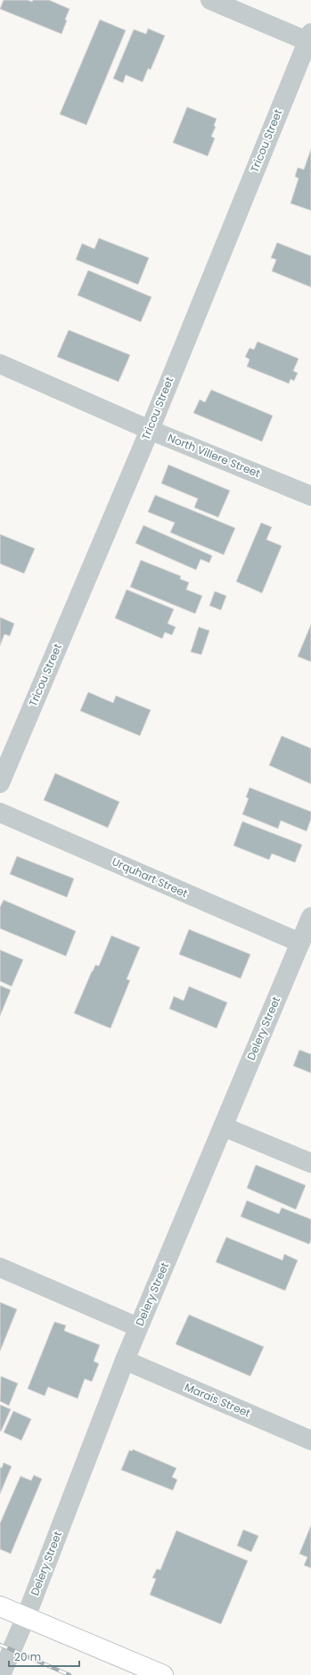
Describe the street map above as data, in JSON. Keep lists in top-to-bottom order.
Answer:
{
  "streets": {
    "street": [
      "Tricou Street",
      "North Villere Street",
      "Urquhart Street",
      "Delery Street",
      "Marais Street"
    ]
  },
  "crossings": [
    ["Tricou Street", "North Villere Street"],
    ["Urquhart Street", "Delery Street"],
    ["Delery Street", "Marais Street"]
  ],
  "scale_bar": "20 m"
}
